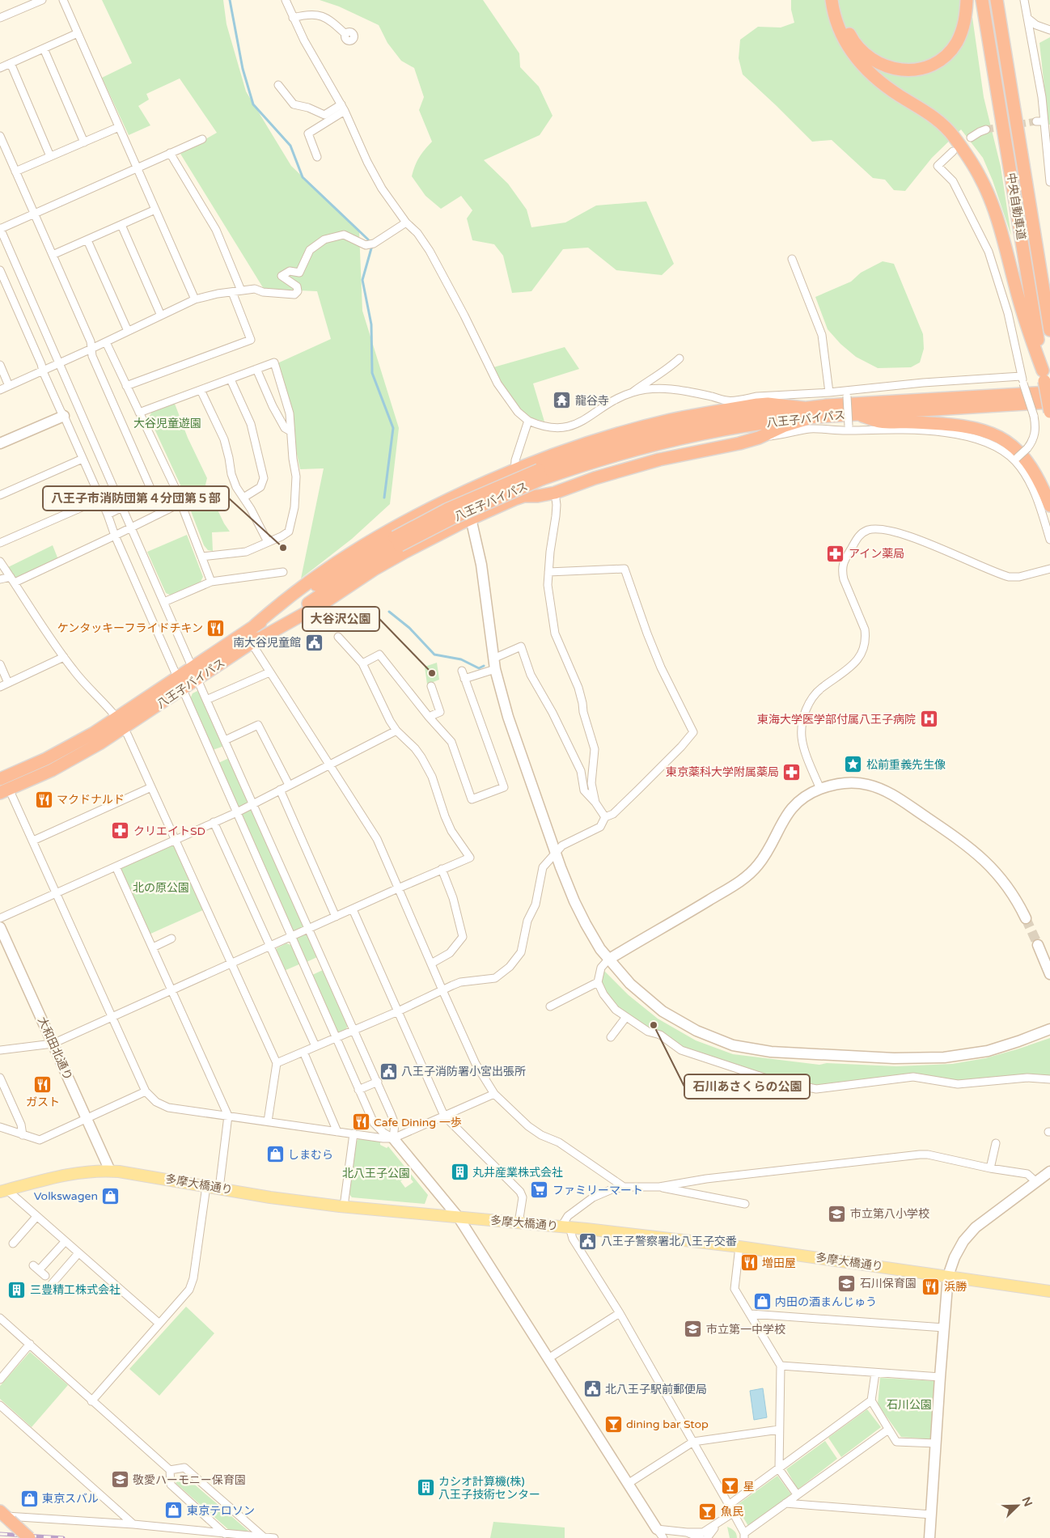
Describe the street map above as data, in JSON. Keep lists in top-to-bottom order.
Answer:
{
  "streets": {
    "highway": ["中央自動車道", "八王子バイパス"],
    "main road": ["多摩大橋通り"],
    "street": ["大和田北通り"]
  },
  "crossings": [
    ["中央自動車道", "八王子バイパス"],
    ["大和田北通り", "多摩大橋通り"]
  ],
  "parks": [
    "大谷児童遊園",
    "北の原公園",
    "北八王子公園",
    "石川公園"
  ],
  "places": {
    "temple": ["龍谷寺"],
    "other": ["八王子市消防団第４分団第５部", "大谷沢公園", "石川あさくらの公園"],
    "pharmacy": ["アイン薬局", "東京薬科大学附属薬局", "クリエイトSD"],
    "restaurant": [
      "ケンタッキーフライドチキン",
      "マクドナルド",
      "ガスト",
      "Cafe Dining 一歩",
      "増田屋",
      "浜勝"
    ],
    "public building": [
      "南大谷児童館",
      "八王子消防署小宮出張所",
      "八王子警察署北八王子交番",
      "北八王子駅前郵便局"
    ],
    "hospital": ["東海大学医学部付属八王子病院"],
    "place": ["松前重義先生像"],
    "shop": [
      "しまむら",
      "Volkswagen",
      "内田の酒まんじゅう",
      "東京スバル",
      "東京テロソン"
    ],
    "building": ["丸井産業株式会社", "三豊精工株式会社", "カシオ計算機(株) 八王子技術センター"],
    "supermarket": ["ファミリーマート"],
    "school or university": [
      "市立第八小学校",
      "石川保育園",
      "市立第一中学校",
      "敬愛ハーモニー保育園"
    ],
    "bar": ["dining bar Stop", "星", "魚民"]
  },
  "north": "top right"
}
